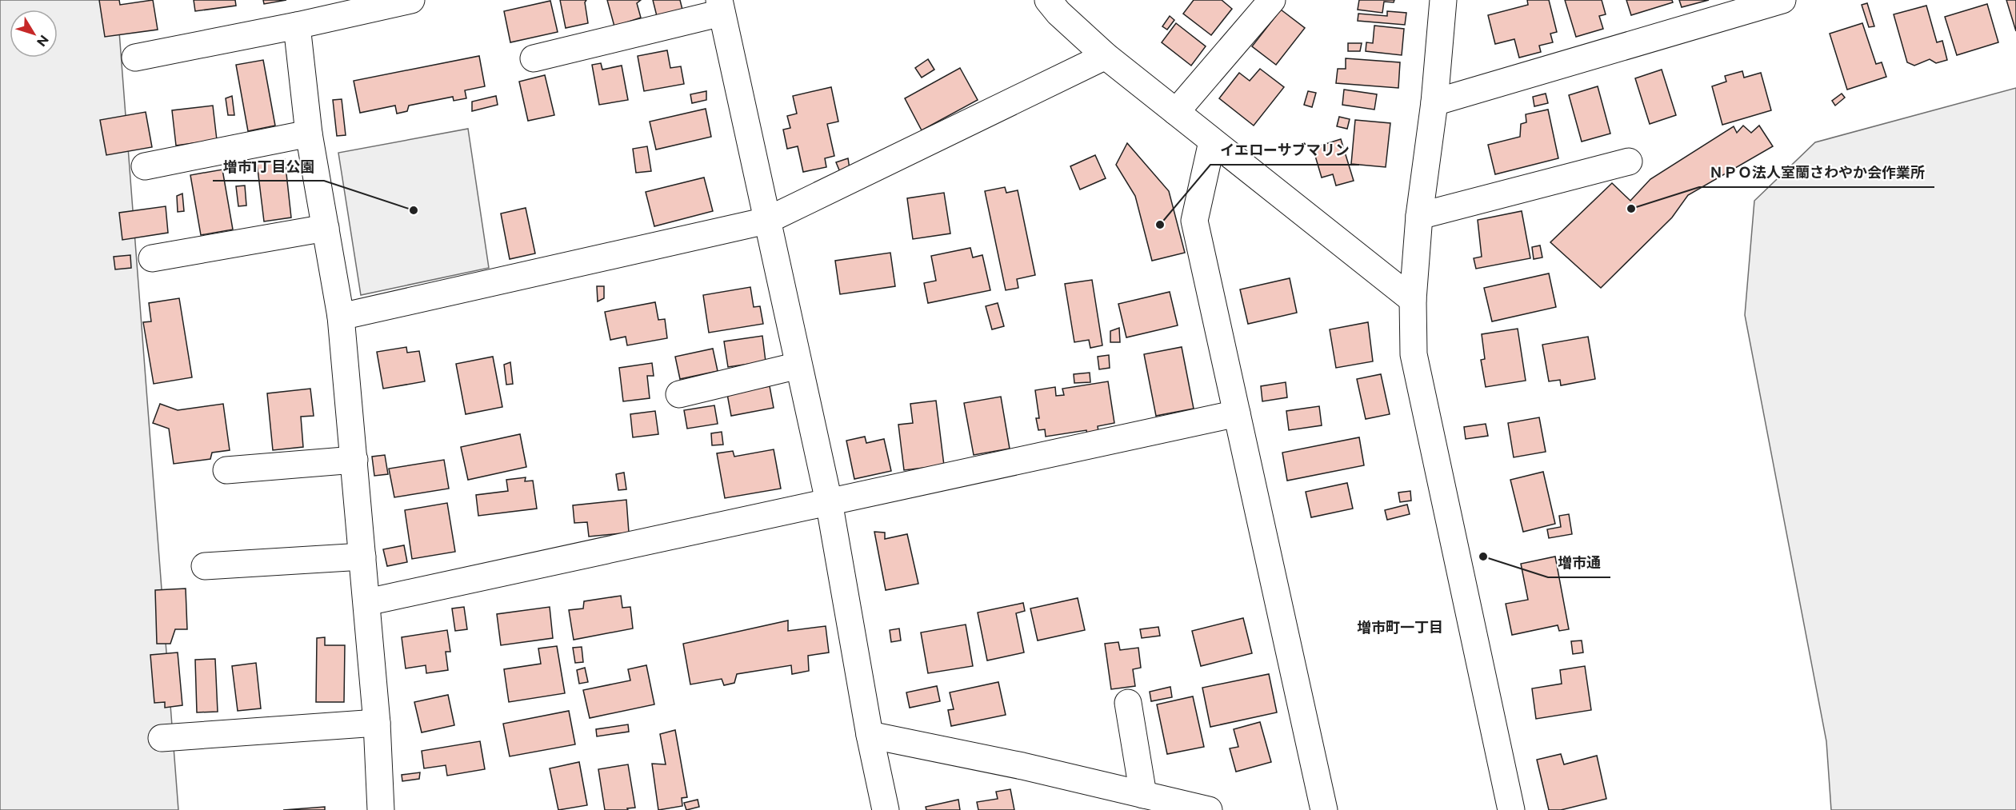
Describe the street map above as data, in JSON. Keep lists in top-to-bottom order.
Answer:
{
  "districts": ["増市町一丁目"],
  "places": [
    "ＮＰＯ法人室蘭さわやか会作業所",
    "増市1丁目公園",
    "イエローサブマリン",
    "増市通"
  ],
  "north": "bottom right"
}
